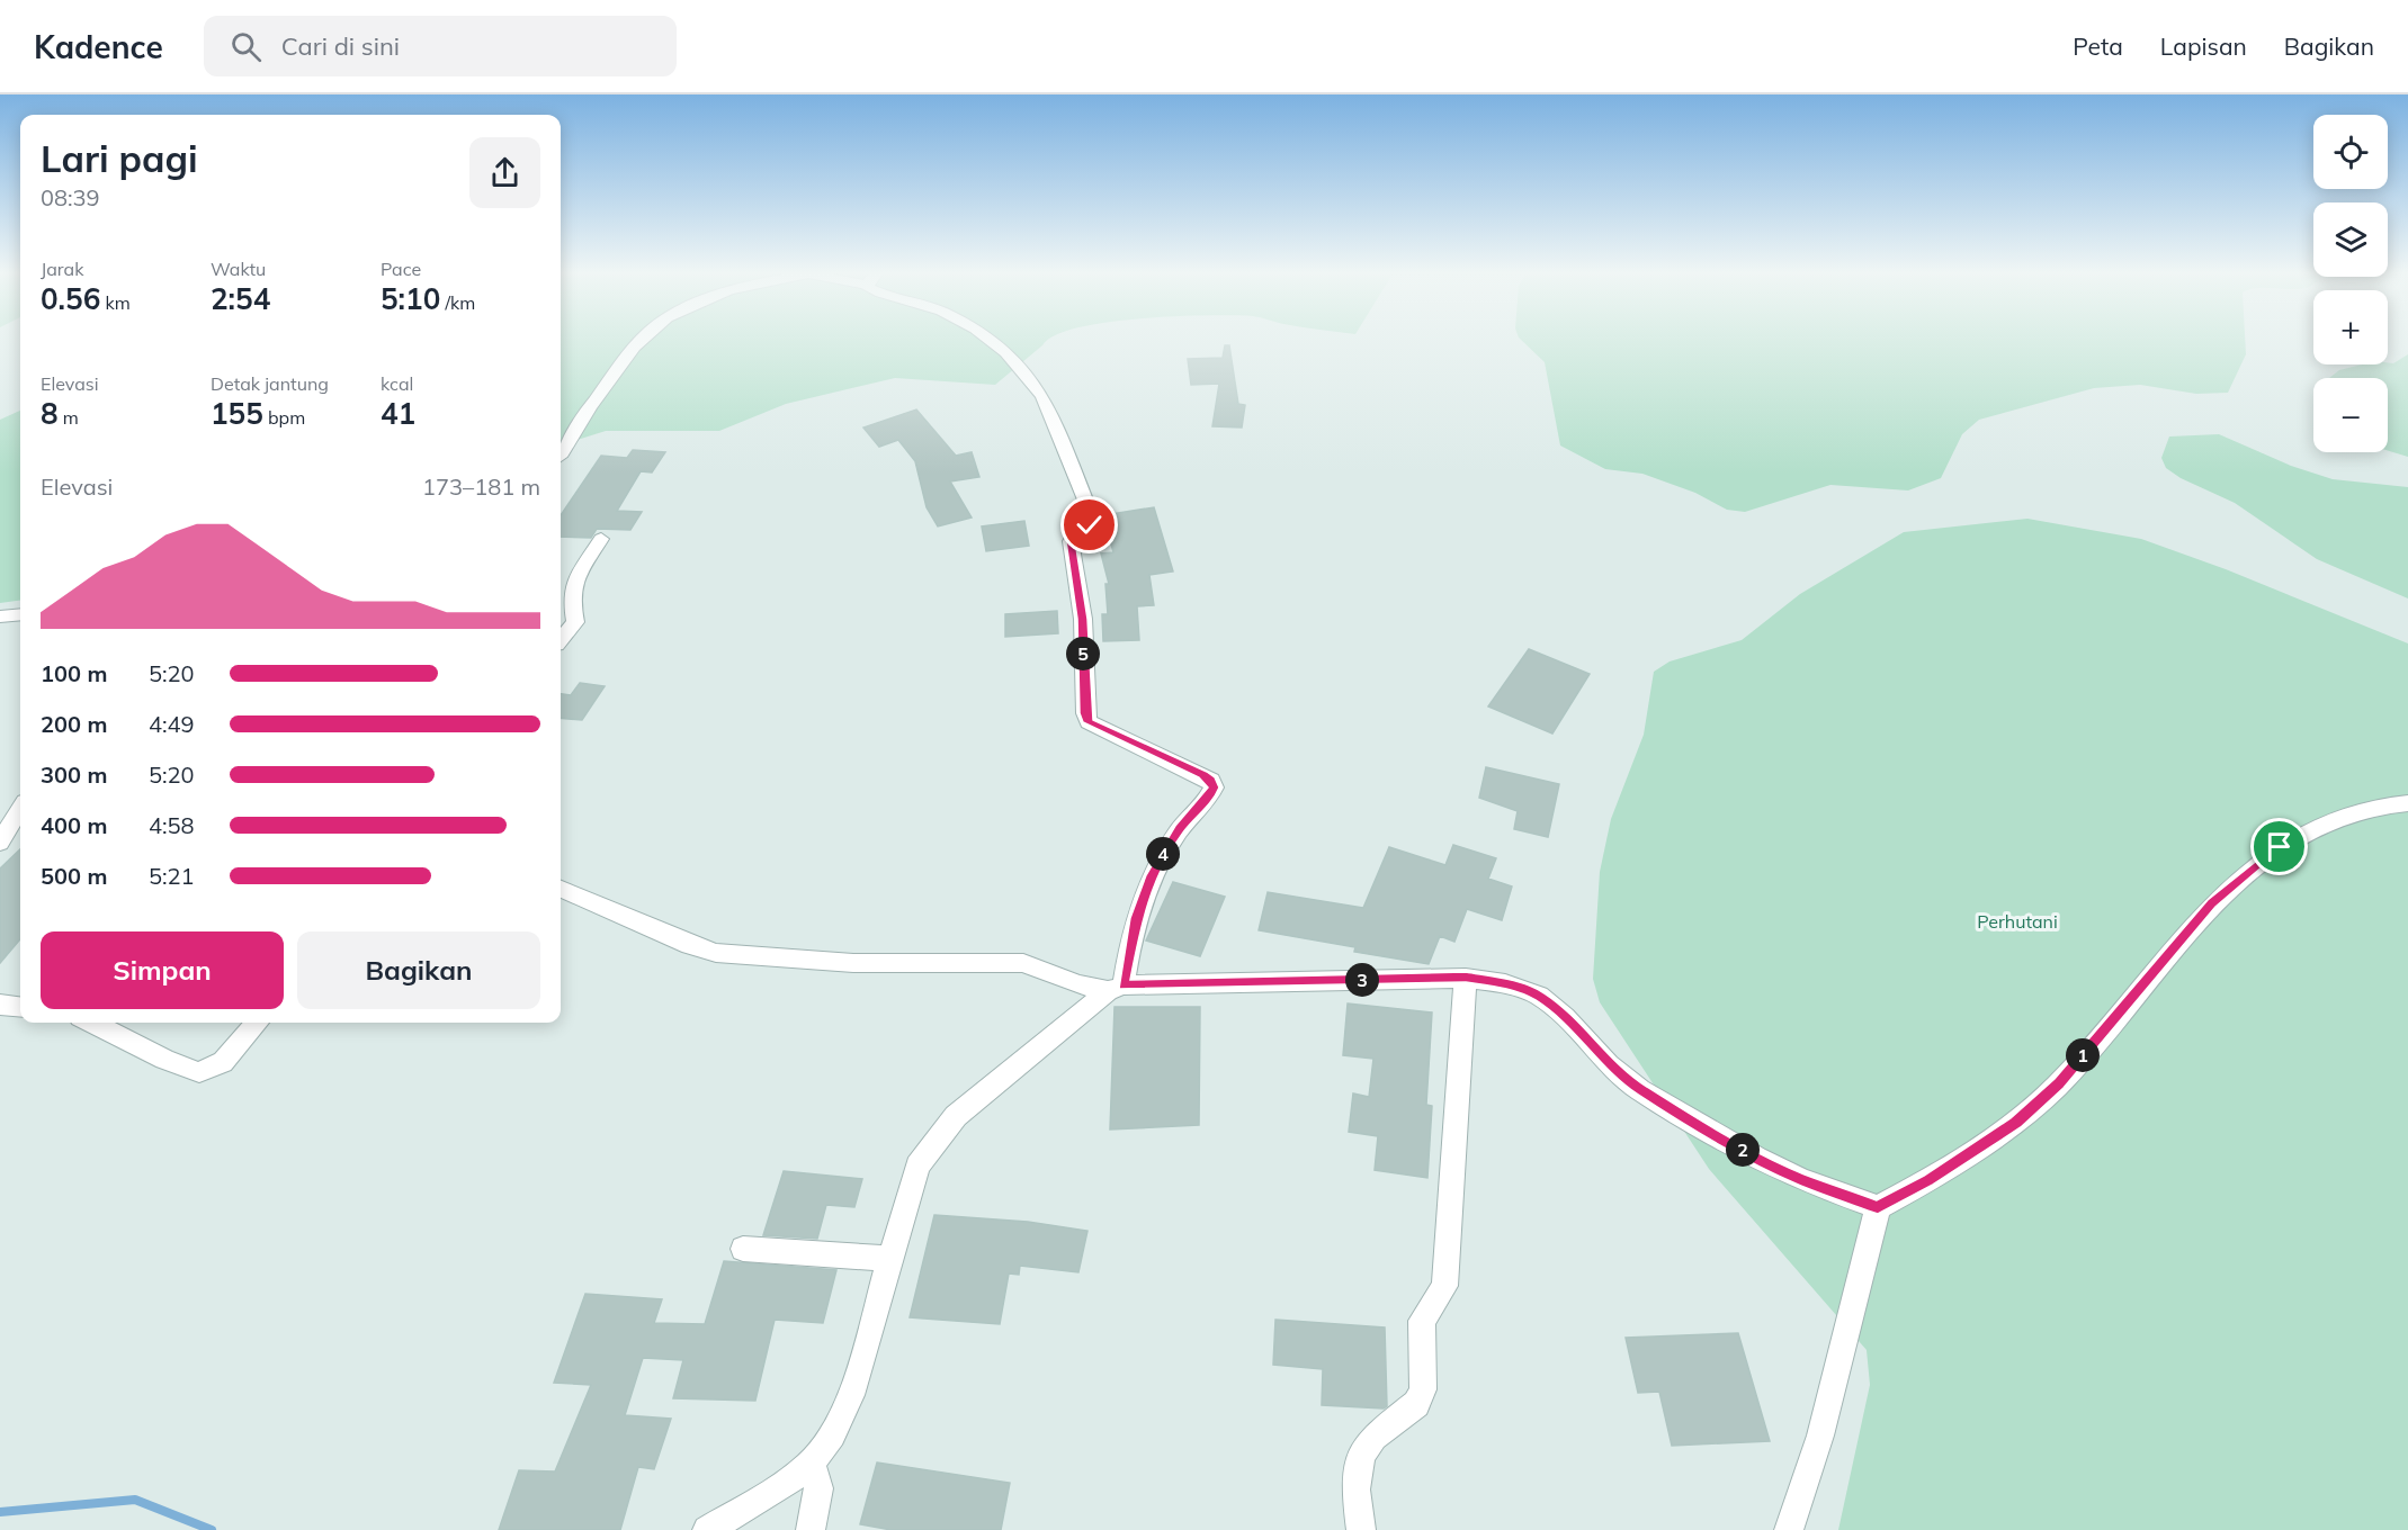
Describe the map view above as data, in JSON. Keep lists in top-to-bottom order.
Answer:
{
  "parks": ["Perhutani"],
  "page": {
    "header": "Kadence",
    "search": "Cari di sini",
    "nav": ["Peta", "Lapisan", "Bagikan"],
    "map_buttons": ["+", "−"],
    "heading": ["Lari pagi", "08:39"],
    "stats": [
      ["Jarak", "0.56 km"],
      ["Waktu", "2:54"],
      ["Pace", "5:10 /km"],
      ["Elevasi", "8 m"],
      ["Detak jantung", "155 bpm"],
      ["kcal", "41"]
    ],
    "chart": ["Elevasi", "173–181 m"],
    "pins": [
      "5",
      "4",
      "3",
      "1",
      "2"
    ],
    "list": [
      {
        "name": "100 m",
        "note": "5:20"
      },
      {
        "name": "200 m",
        "note": "4:49"
      },
      {
        "name": "300 m",
        "note": "5:20"
      },
      {
        "name": "400 m",
        "note": "4:58"
      },
      {
        "name": "500 m",
        "note": "5:21"
      }
    ],
    "buttons": ["Simpan", "Bagikan"]
  }
}
